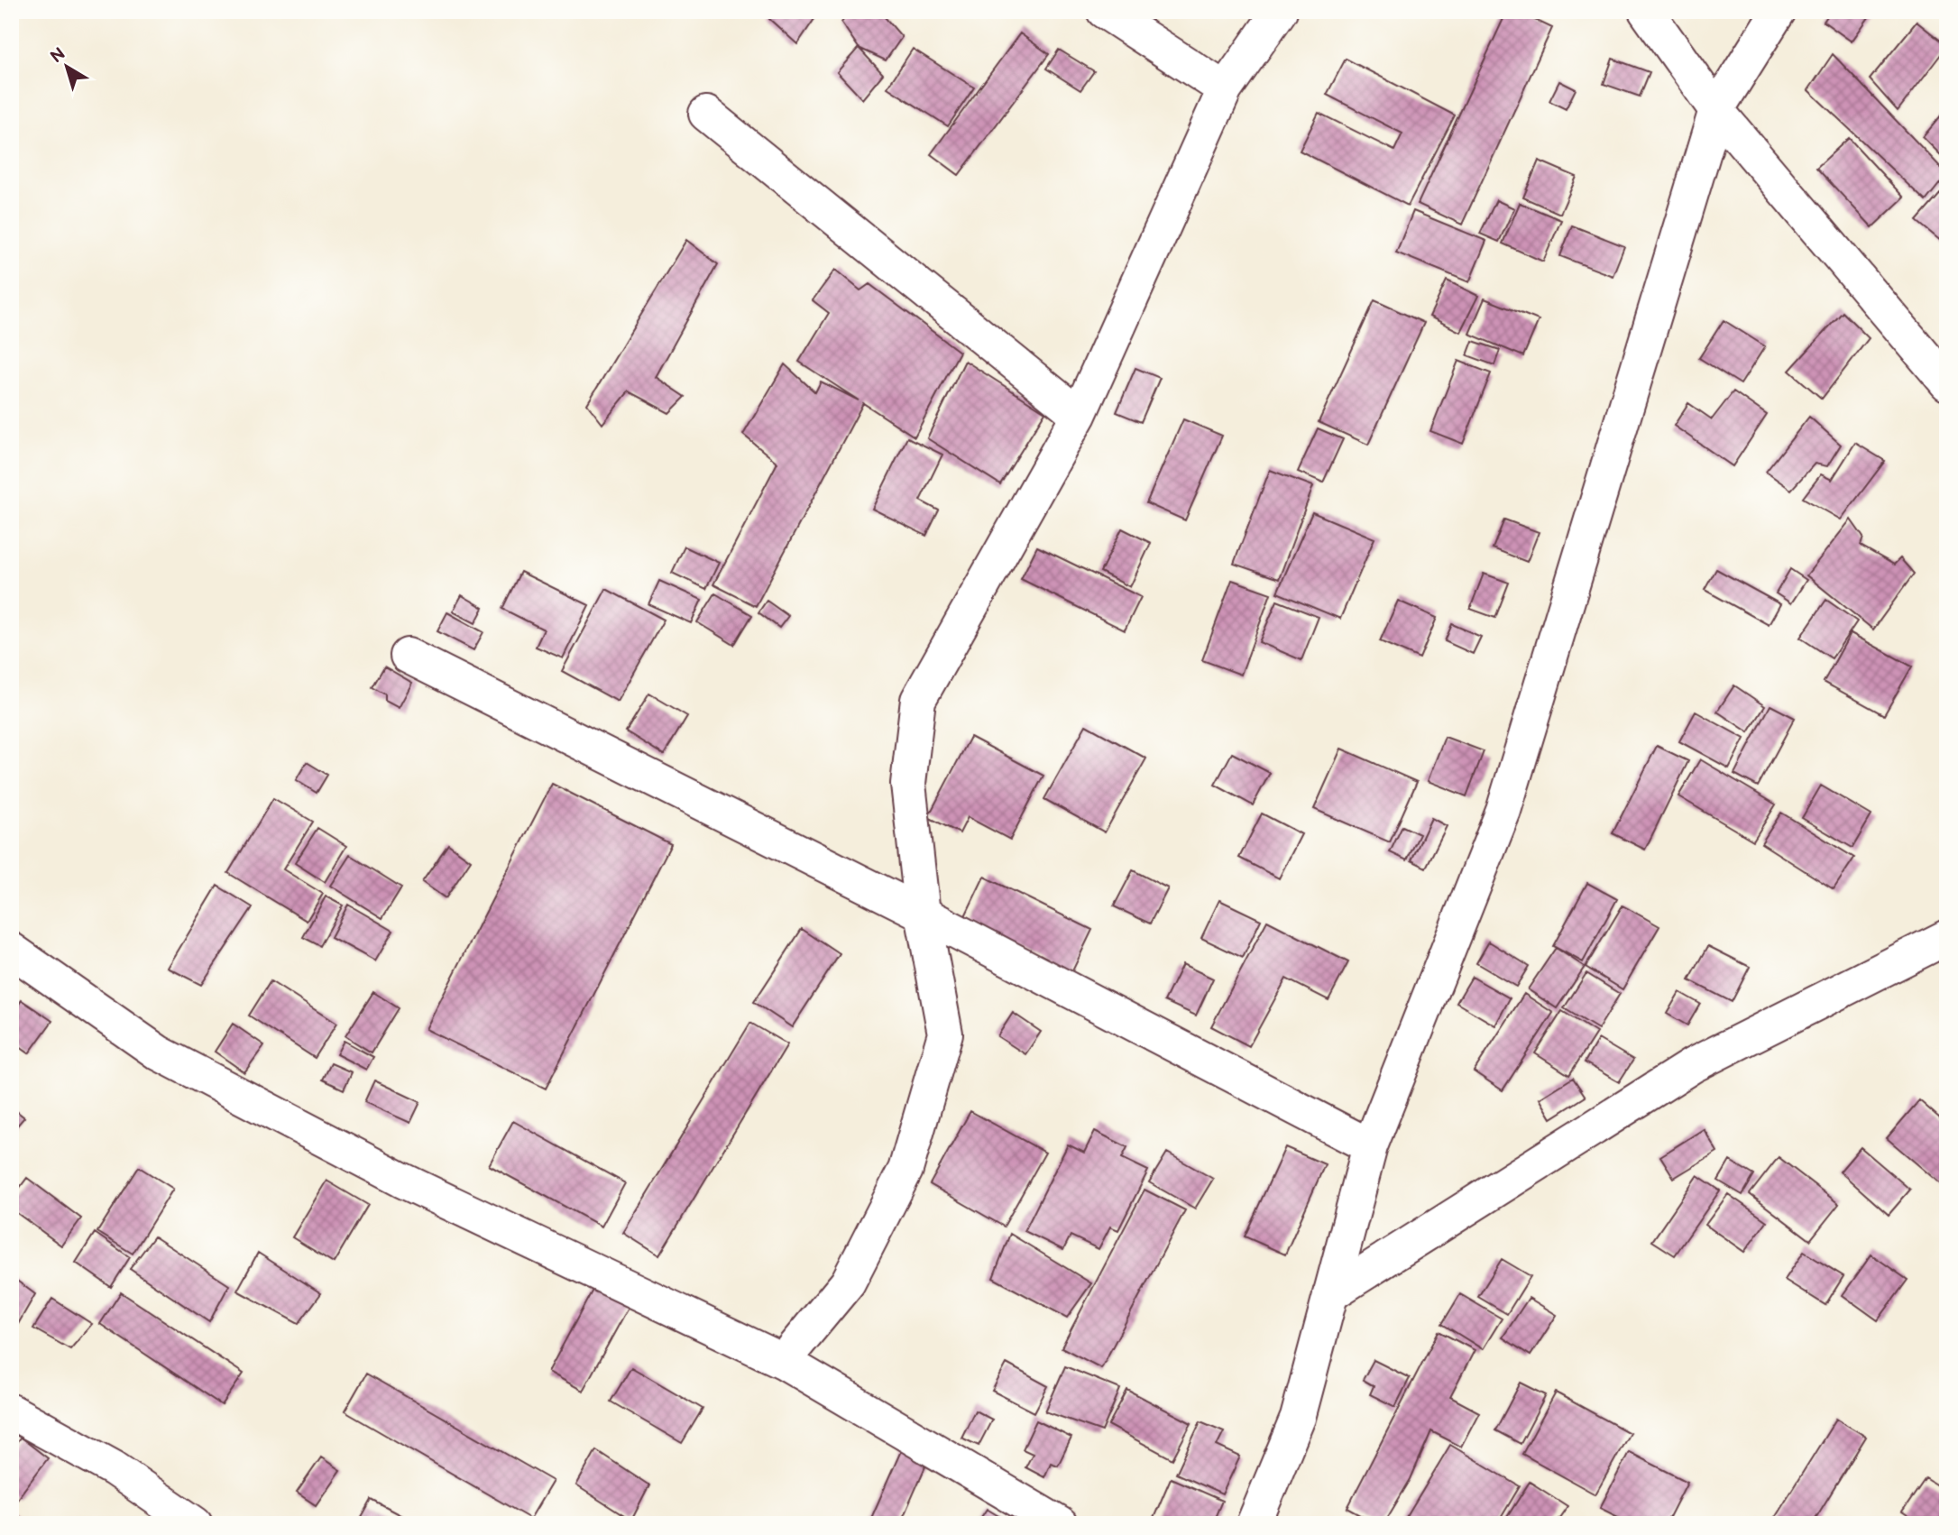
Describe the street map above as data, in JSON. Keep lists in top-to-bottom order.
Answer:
{
  "north": "top left"
}
